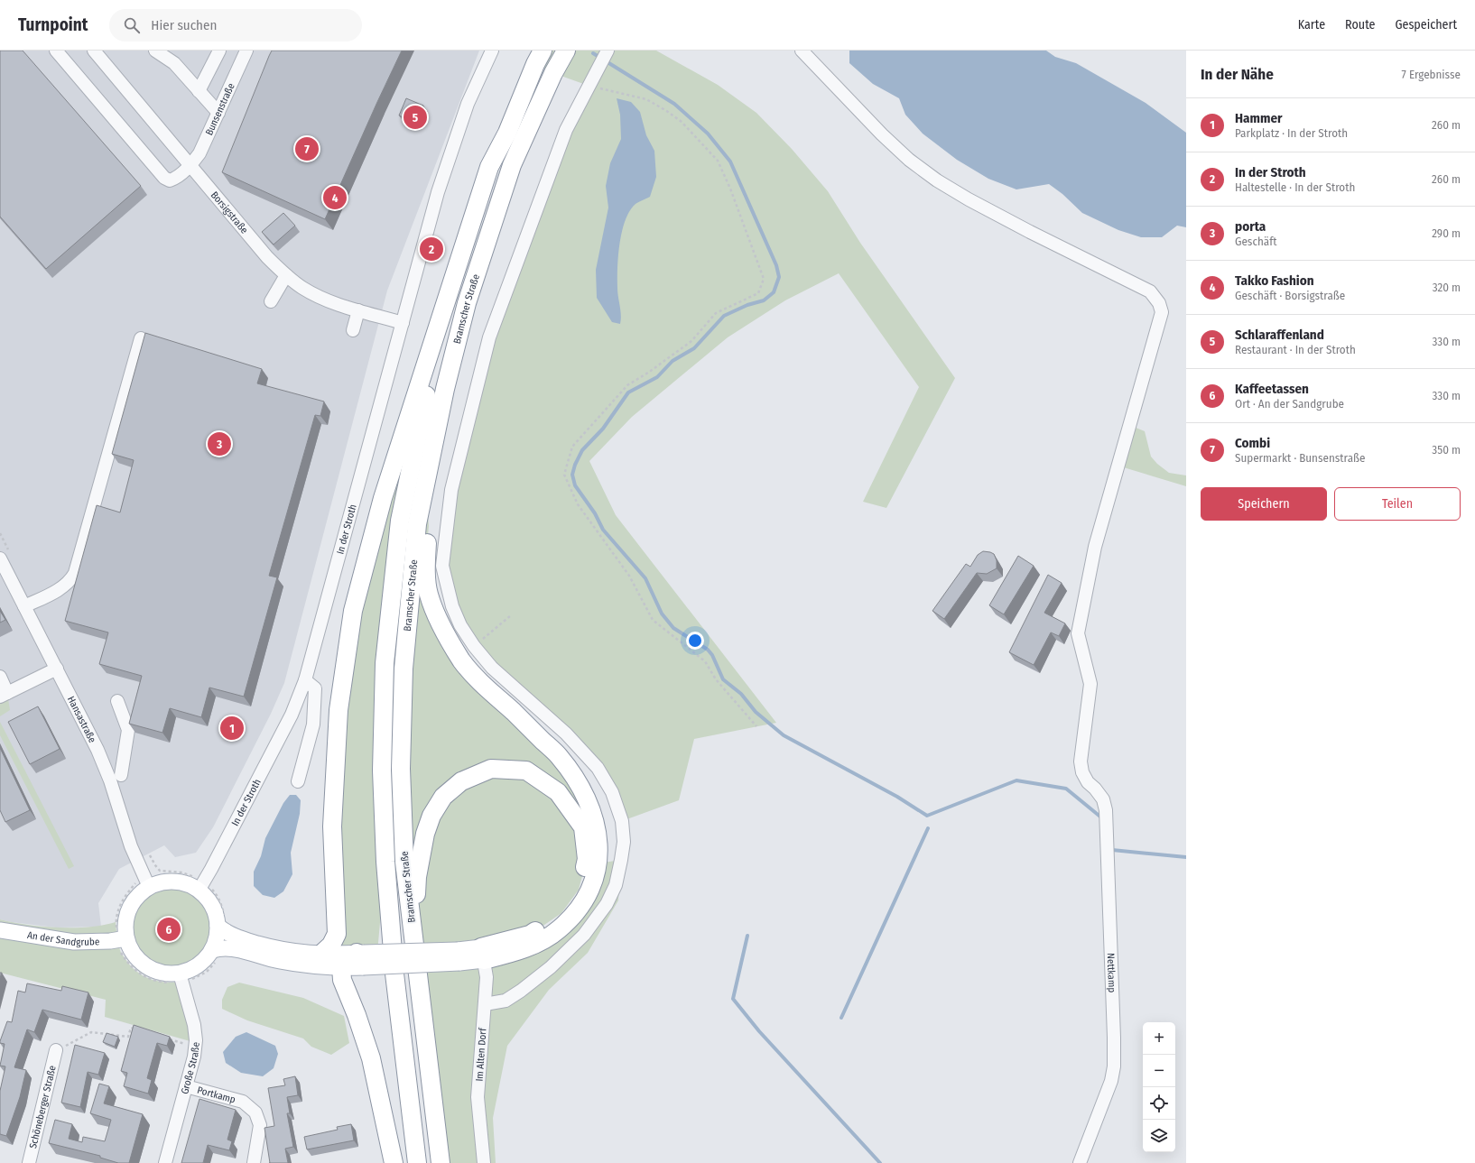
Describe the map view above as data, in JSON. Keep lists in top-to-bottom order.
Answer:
{
  "streets": {
    "highway": ["Bramscher Straße"],
    "main road": ["An der Sandgrube"],
    "street": [
      "Bunsenstraße",
      "Borsigstraße",
      "In der Stroth",
      "Hansastraße",
      "Nettkamp",
      "Im Alten Dorf",
      "Große Straße",
      "Portkamp",
      "Schöneberger Straße"
    ]
  },
  "crossings": [
    ["Bunsenstraße", "Borsigstraße"],
    ["Borsigstraße", "In der Stroth"],
    ["In der Stroth", "Hansastraße"],
    ["In der Stroth", "An der Sandgrube"],
    ["In der Stroth", "Große Straße"],
    ["Hansastraße", "An der Sandgrube"],
    ["Hansastraße", "Große Straße"],
    ["An der Sandgrube", "Große Straße"],
    ["Große Straße", "Portkamp"]
  ],
  "page": {
    "header": "Turnpoint",
    "search": "Hier suchen",
    "nav": ["Karte", "Route", "Gespeichert"],
    "heading": ["In der Nähe", "7 Ergebnisse"],
    "list": [
      {
        "mark": "1",
        "name": "Hammer",
        "note": "Parkplatz · In der Stroth",
        "value": "260 m"
      },
      {
        "mark": "2",
        "name": "In der Stroth",
        "note": "Haltestelle · In der Stroth",
        "value": "260 m"
      },
      {
        "mark": "3",
        "name": "porta",
        "note": "Geschäft",
        "value": "290 m"
      },
      {
        "mark": "4",
        "name": "Takko Fashion",
        "note": "Geschäft · Borsigstraße",
        "value": "320 m"
      },
      {
        "mark": "5",
        "name": "Schlaraffenland",
        "note": "Restaurant · In der Stroth",
        "value": "330 m"
      },
      {
        "mark": "6",
        "name": "Kaffeetassen",
        "note": "Ort · An der Sandgrube",
        "value": "330 m"
      },
      {
        "mark": "7",
        "name": "Combi",
        "note": "Supermarkt · Bunsenstraße",
        "value": "350 m"
      }
    ],
    "pins": [
      "5",
      "7",
      "4",
      "2",
      "3",
      "1",
      "6"
    ],
    "buttons": ["Speichern", "Teilen"],
    "map_buttons": ["+", "−"]
  }
}
